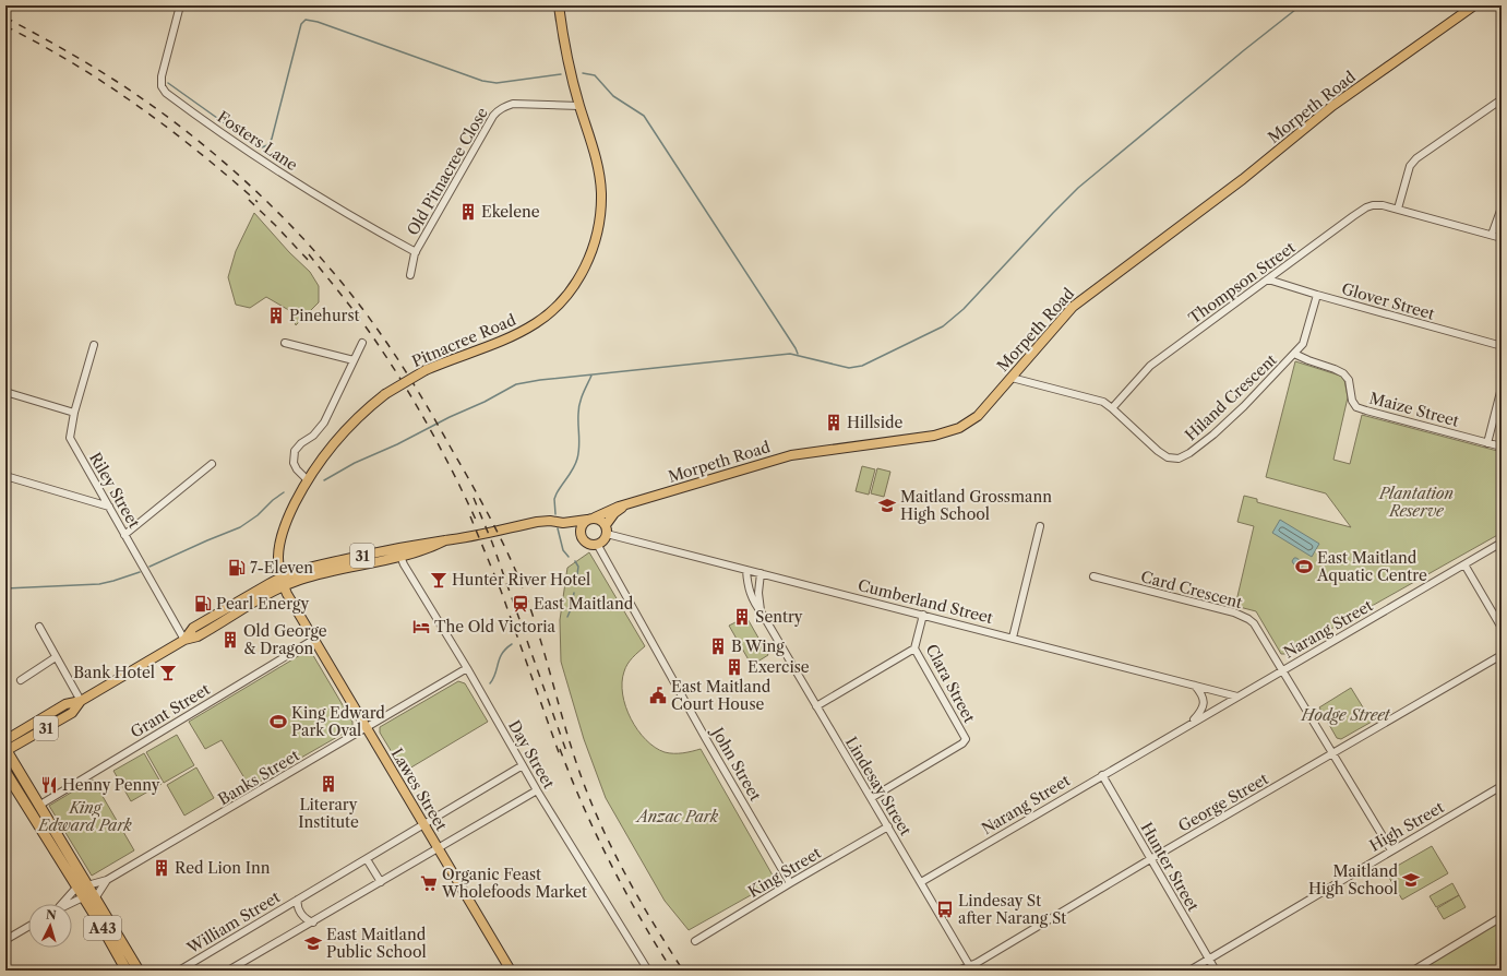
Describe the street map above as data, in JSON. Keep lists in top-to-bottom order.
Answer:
{
  "streets": {
    "highway": ["A43"],
    "main road": [
      "Morpeth Road",
      "Pitnacree Road",
      "31",
      "Lawes Street"
    ],
    "street": [
      "Fosters Lane",
      "Old Pitnacree Close",
      "Thompson Street",
      "Glover Street",
      "Hiland Crescent",
      "Maize Street",
      "Riley Street",
      "Card Crescent",
      "Cumberland Street",
      "Narang Street",
      "Clara Street",
      "Grant Street",
      "Day Street",
      "John Street",
      "Banks Street",
      "Lindesay Street",
      "George Street",
      "High Street",
      "Hunter Street",
      "King Street",
      "William Street"
    ]
  },
  "crossings": [
    ["Morpeth Road", "31"],
    ["Morpeth Road", "Cumberland Street"],
    ["Morpeth Road", "John Street"],
    ["Fosters Lane", "Old Pitnacree Close"],
    ["Old Pitnacree Close", "Pitnacree Road"],
    ["Thompson Street", "Glover Street"],
    ["Thompson Street", "Hiland Crescent"],
    ["Glover Street", "Hiland Crescent"],
    ["Pitnacree Road", "31"],
    ["Pitnacree Road", "Lawes Street"],
    ["Hiland Crescent", "Maize Street"],
    ["Riley Street", "31"],
    ["31", "Cumberland Street"],
    ["31", "Day Street"],
    ["31", "John Street"],
    ["31", "Lawes Street"],
    ["31", "A43"],
    ["Card Crescent", "Narang Street"],
    ["Cumberland Street", "Narang Street"],
    ["Cumberland Street", "Clara Street"],
    ["Cumberland Street", "John Street"],
    ["Cumberland Street", "Lindesay Street"],
    ["Narang Street", "Lindesay Street"],
    ["Narang Street", "Hunter Street"],
    ["Clara Street", "Lindesay Street"],
    ["Grant Street", "Lawes Street"],
    ["Grant Street", "A43"],
    ["Day Street", "Banks Street"],
    ["Day Street", "William Street"],
    ["John Street", "King Street"],
    ["Banks Street", "Lawes Street"],
    ["Banks Street", "A43"],
    ["Lindesay Street", "George Street"],
    ["Lindesay Street", "King Street"],
    ["Lawes Street", "William Street"],
    ["George Street", "Hunter Street"],
    ["High Street", "Hunter Street"]
  ],
  "parks": [
    "Plantation Reserve",
    "Hodge Street",
    "King Edward Park",
    "Anzac Park"
  ],
  "places": {
    "building": [
      "Ekelene",
      "Pinehurst",
      "Hillside",
      "Sentry",
      "Old George & Dragon",
      "B Wing",
      "Exercise",
      "Literary Institute",
      "Red Lion Inn"
    ],
    "school or university": ["Maitland Grossmann High School", "Maitland High School", "East Maitland Public School"],
    "sports": ["East Maitland Aquatic Centre", "King Edward Park Oval"],
    "fuel station": ["7-Eleven", "Pearl Energy"],
    "bar": ["Hunter River Hotel", "Bank Hotel"],
    "station": ["East Maitland"],
    "hotel": ["The Old Victoria"],
    "public building": ["East Maitland Court House"],
    "restaurant": ["Henny Penny"],
    "supermarket": ["Organic Feast Wholefoods Market"],
    "bus stop": ["Lindesay St after Narang St"]
  },
  "north": "top"
}
